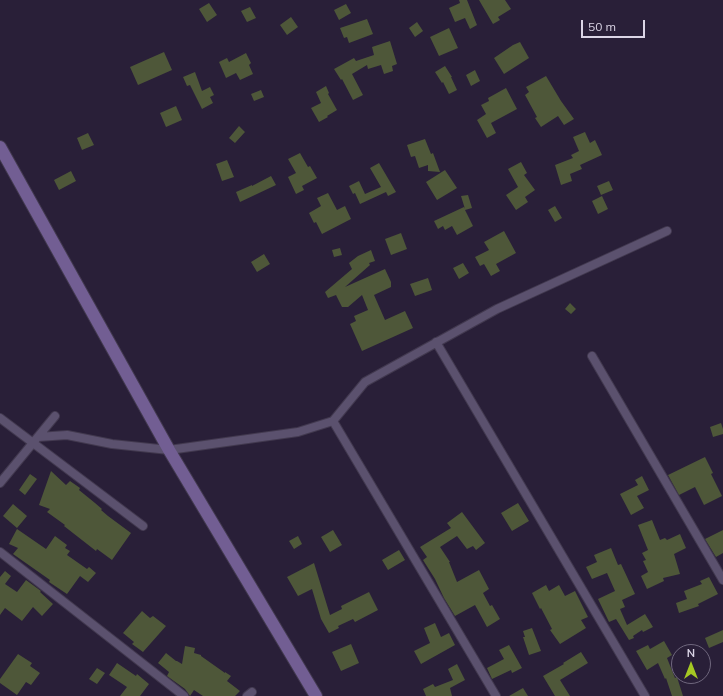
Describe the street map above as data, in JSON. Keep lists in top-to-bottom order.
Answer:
{
  "scale_bar": "50 m",
  "north": "top"
}
